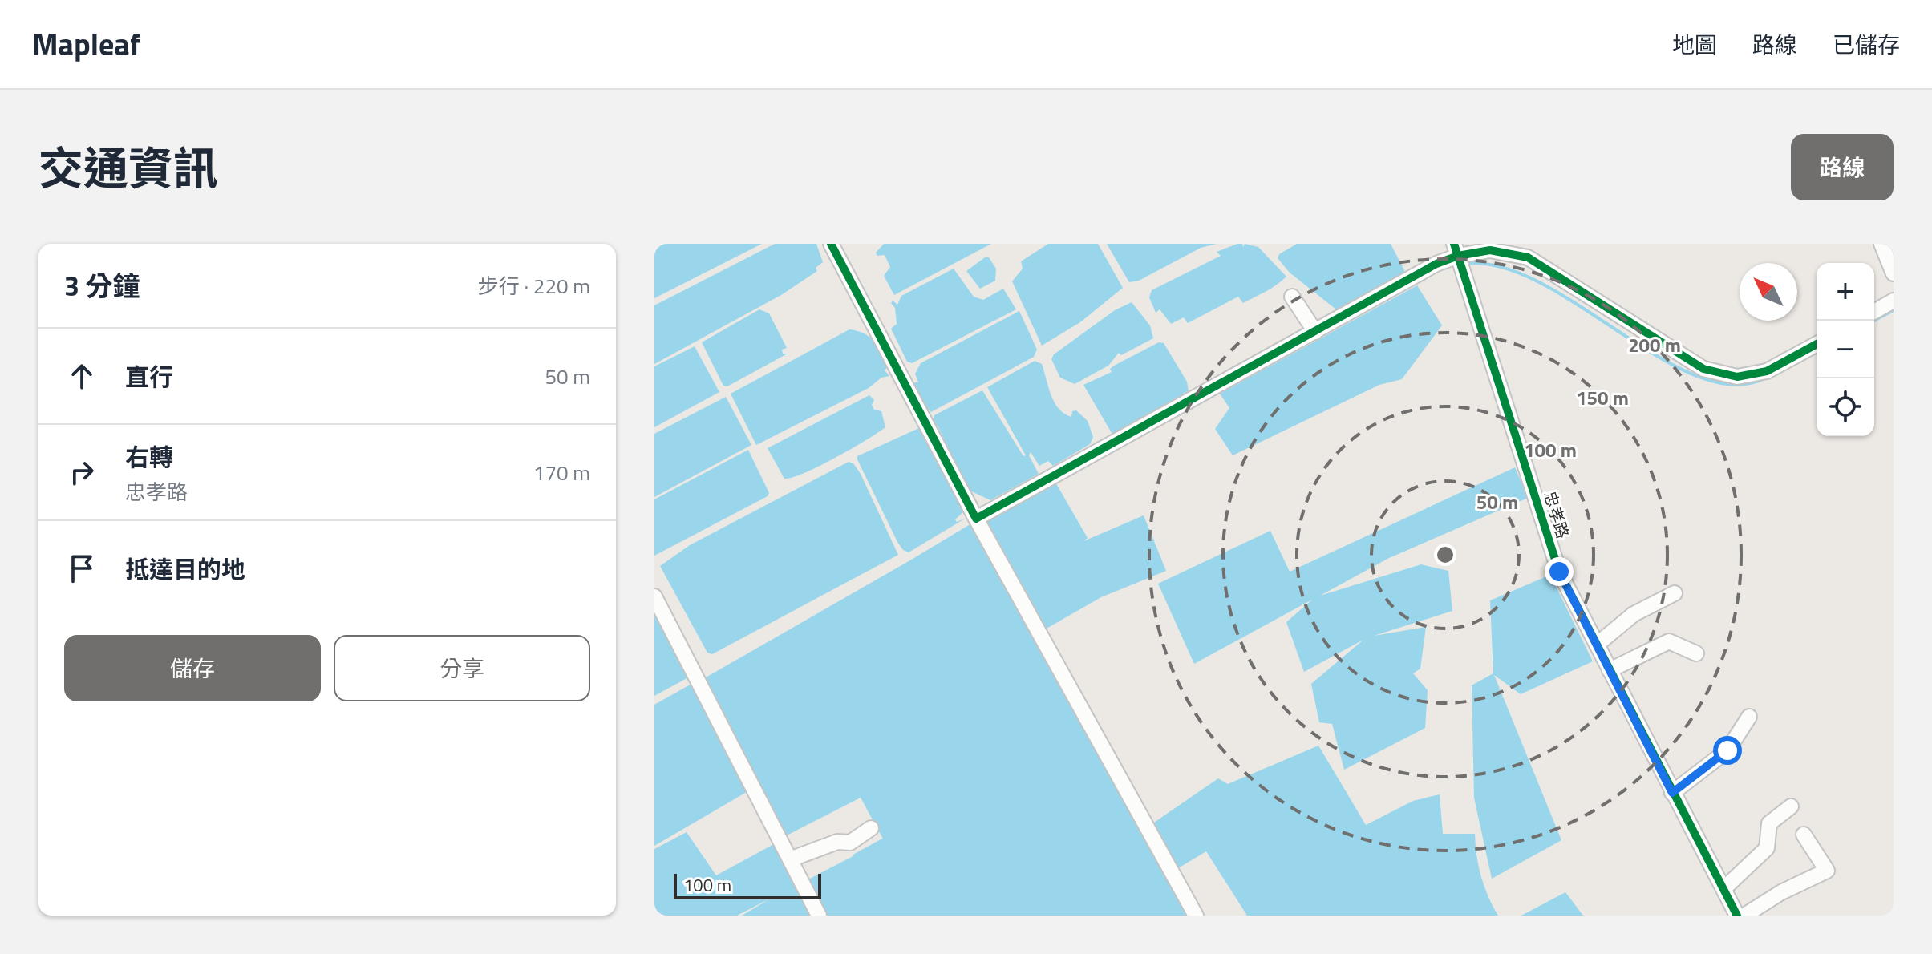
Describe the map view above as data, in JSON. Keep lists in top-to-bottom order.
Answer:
{
  "streets": {
    "street": ["忠孝路"]
  },
  "scale_bar": "100 m",
  "north": "top left",
  "page": {
    "header": "Mapleaf",
    "nav": ["地圖", "路線", "已儲存"],
    "title": "交通資訊",
    "buttons": [
      "路線",
      ["儲存", "分享"]
    ],
    "heading": ["3 分鐘", "步行 · 220 m"],
    "map_buttons": ["+", "−"],
    "list": [
      ["直行", "50 m"],
      ["右轉", "忠孝路", "170 m"],
      "抵達目的地"
    ],
    "scale": "100 m"
  },
  "rings": [
    "200 m",
    "150 m",
    "100 m",
    "50 m"
  ]
}
